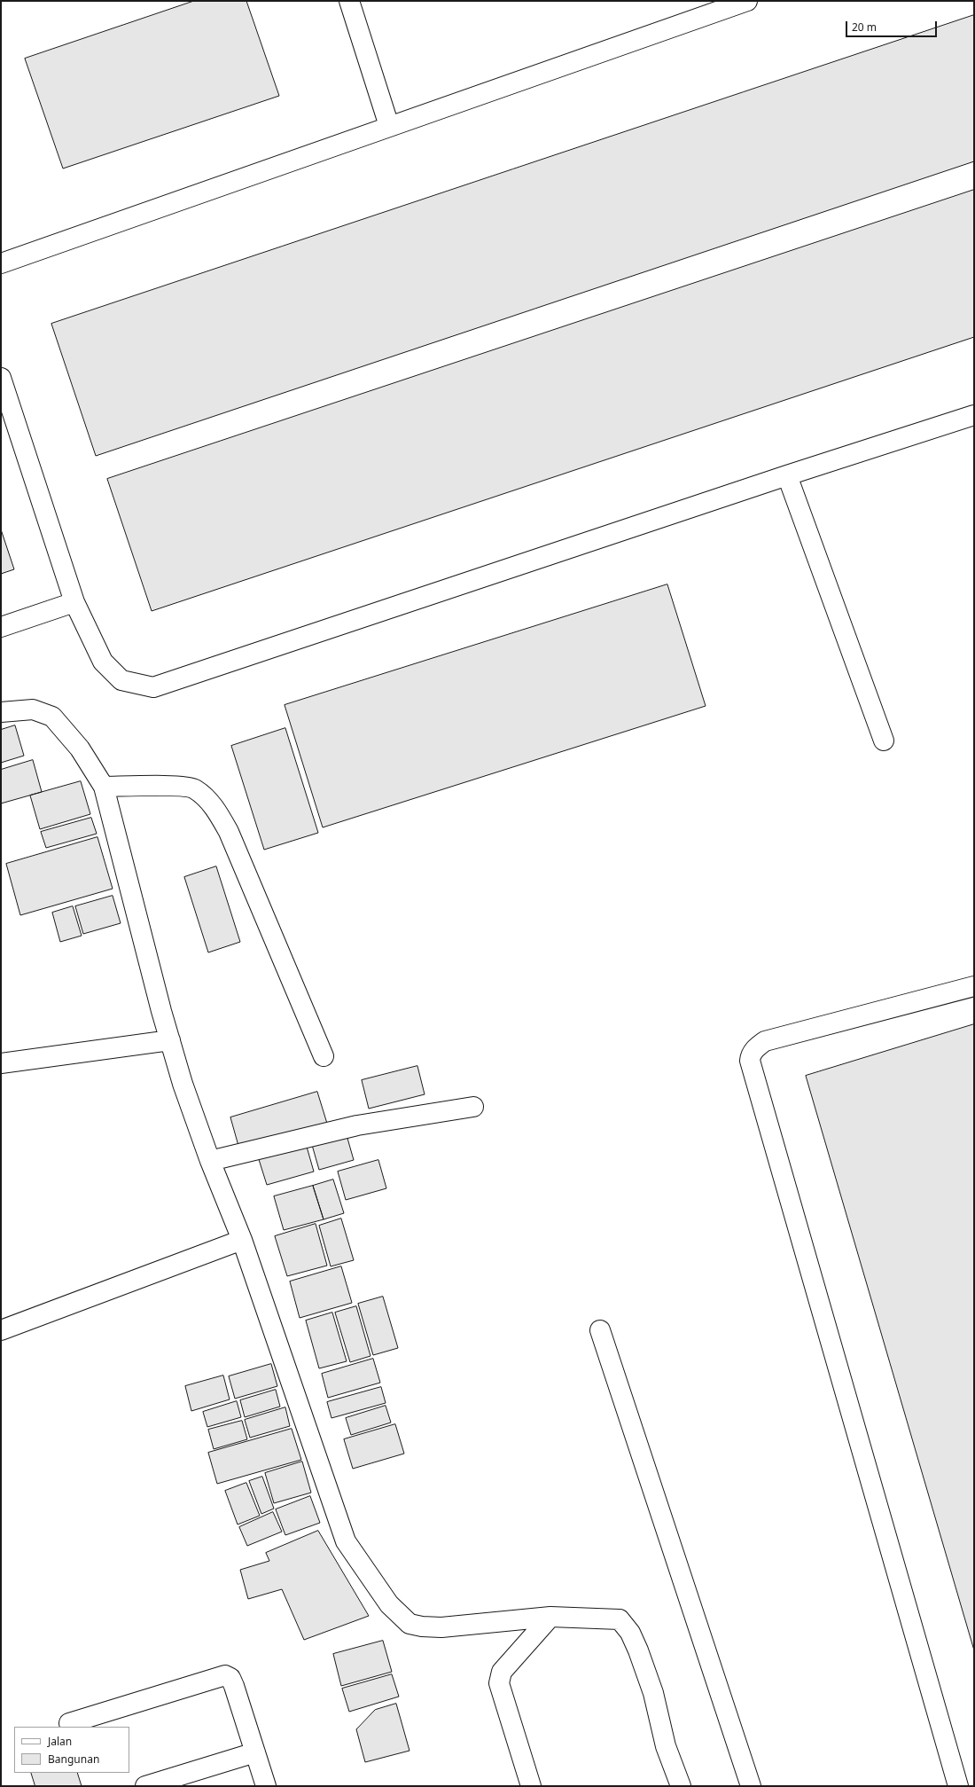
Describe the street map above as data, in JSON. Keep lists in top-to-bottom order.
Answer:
{
  "legend": ["Jalan", "Bangunan"],
  "scale_bar": "20 m"
}
